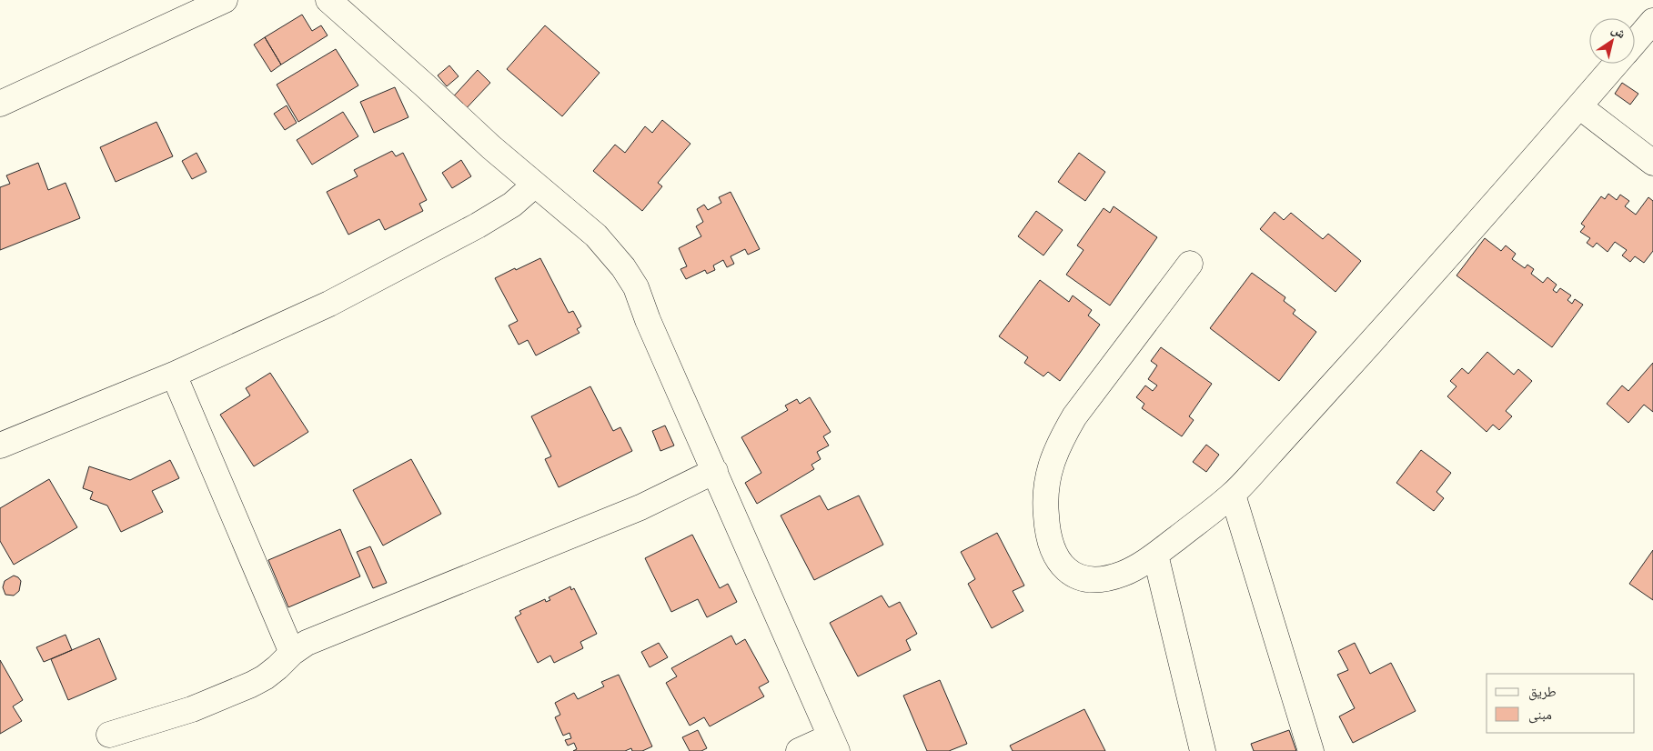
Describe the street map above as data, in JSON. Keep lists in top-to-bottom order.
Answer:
{
  "legend": ["طريق", "مبنى"],
  "north": "top right"
}
